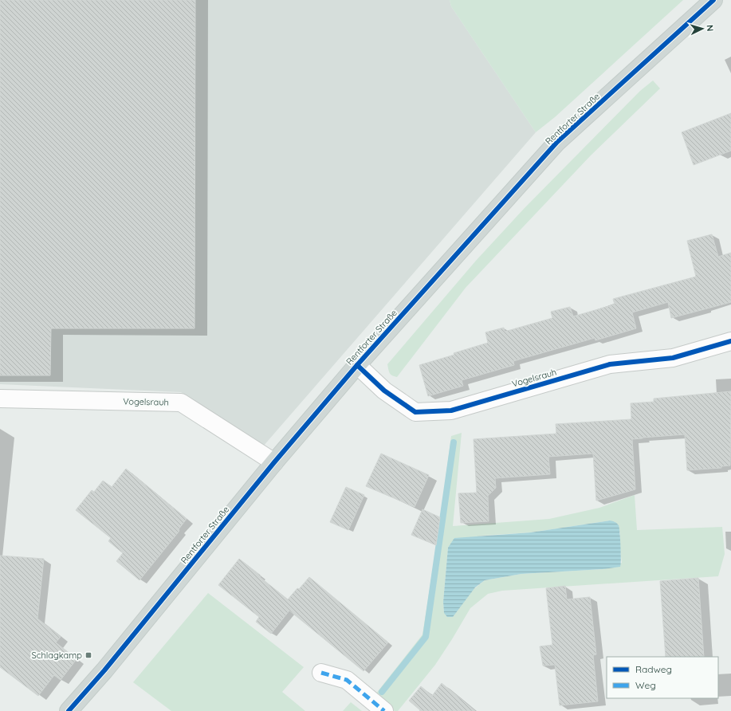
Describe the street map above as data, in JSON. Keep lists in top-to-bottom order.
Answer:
{
  "streets": {
    "main road": ["Rentforter Straße"],
    "street": ["Vogelsrauh"]
  },
  "crossings": [
    ["Rentforter Straße", "Vogelsrauh"]
  ],
  "places": {
    "transit": ["Schlagkamp"]
  },
  "legend": ["Radweg", "Weg"],
  "north": "right"
}
